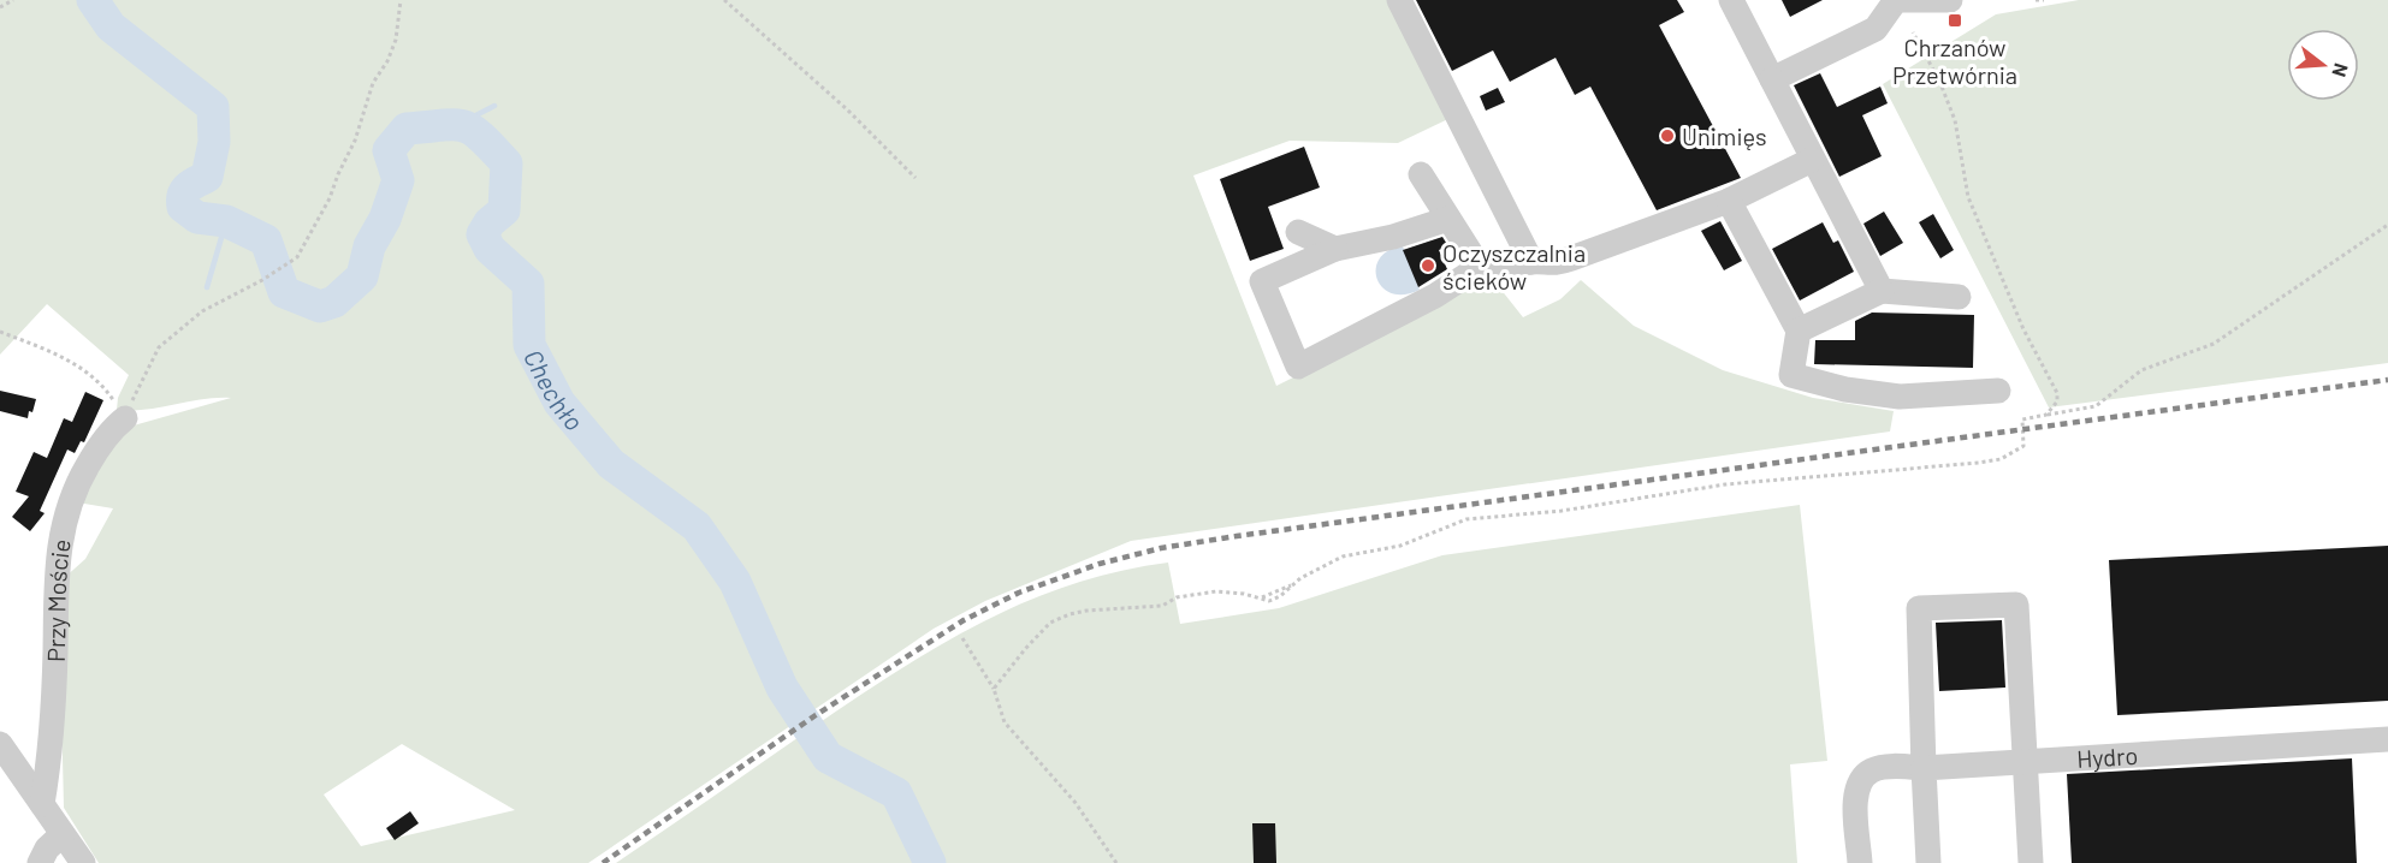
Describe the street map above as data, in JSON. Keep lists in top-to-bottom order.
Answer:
{
  "streets": {
    "street": ["Przy Moście", "Hydro"]
  },
  "water": ["Chechło"],
  "places": {
    "transit": ["Chrzanów Przetwórnia"],
    "other": ["Unimięs", "Oczyszczalnia ścieków"]
  },
  "north": "right"
}
